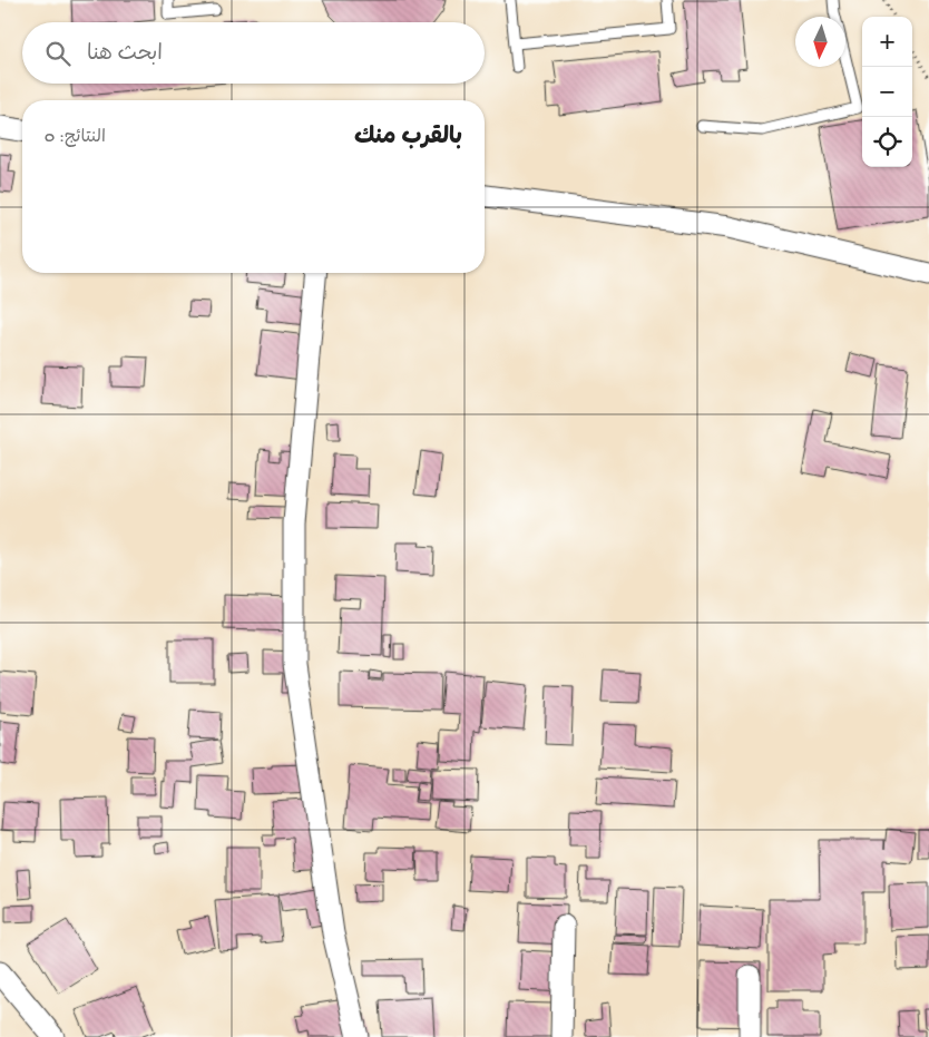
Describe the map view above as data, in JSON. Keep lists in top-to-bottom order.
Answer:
{
  "north": "bottom",
  "page": {
    "map_buttons": ["+", "−"],
    "search": "ابحث هنا",
    "heading": ["بالقرب منك", "النتائج: 0"]
  }
}
